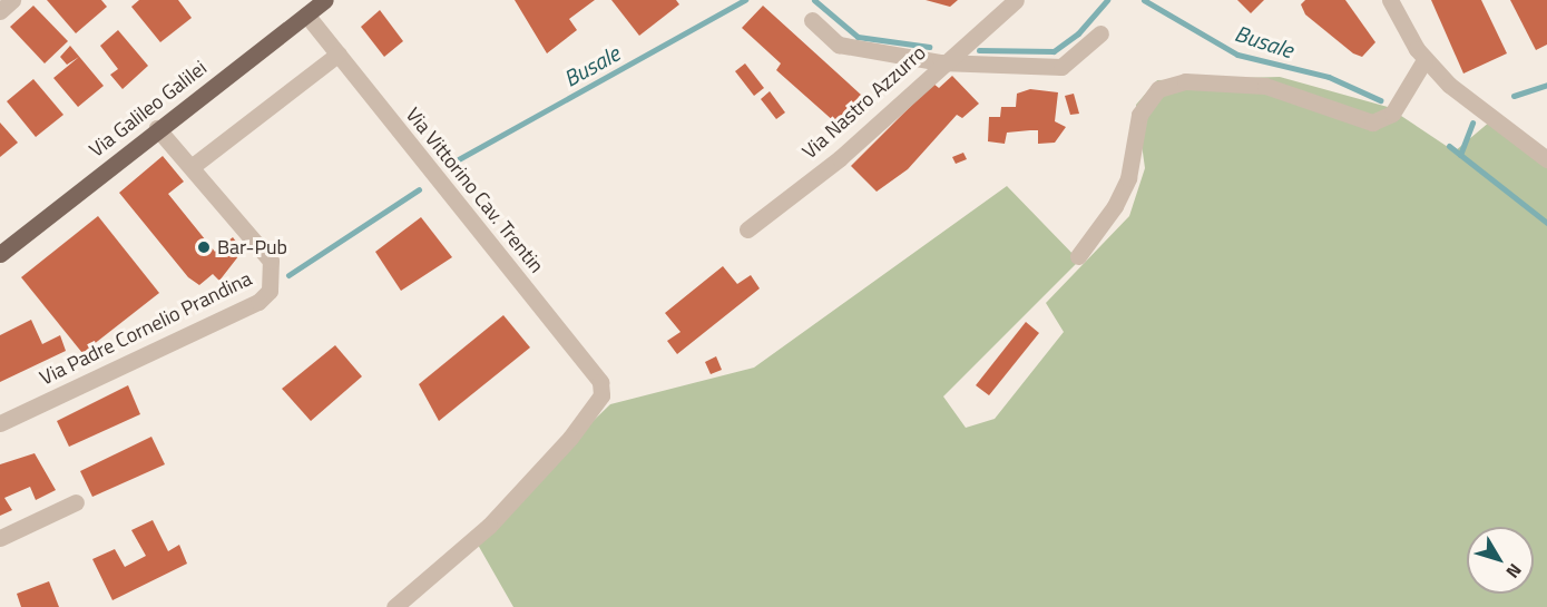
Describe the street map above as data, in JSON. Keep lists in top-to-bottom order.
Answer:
{
  "streets": {
    "main road": ["Via Galileo Galilei"],
    "street": ["Via Nastro Azzurro", "Via Vittorino Cav. Trentin", "Via Padre Cornelio Prandina"]
  },
  "crossings": [
    ["Via Galileo Galilei", "Via Vittorino Cav. Trentin"],
    ["Via Galileo Galilei", "Via Padre Cornelio Prandina"]
  ],
  "water": ["Busale"],
  "places": ["Bar-Pub"],
  "north": "bottom right"
}
